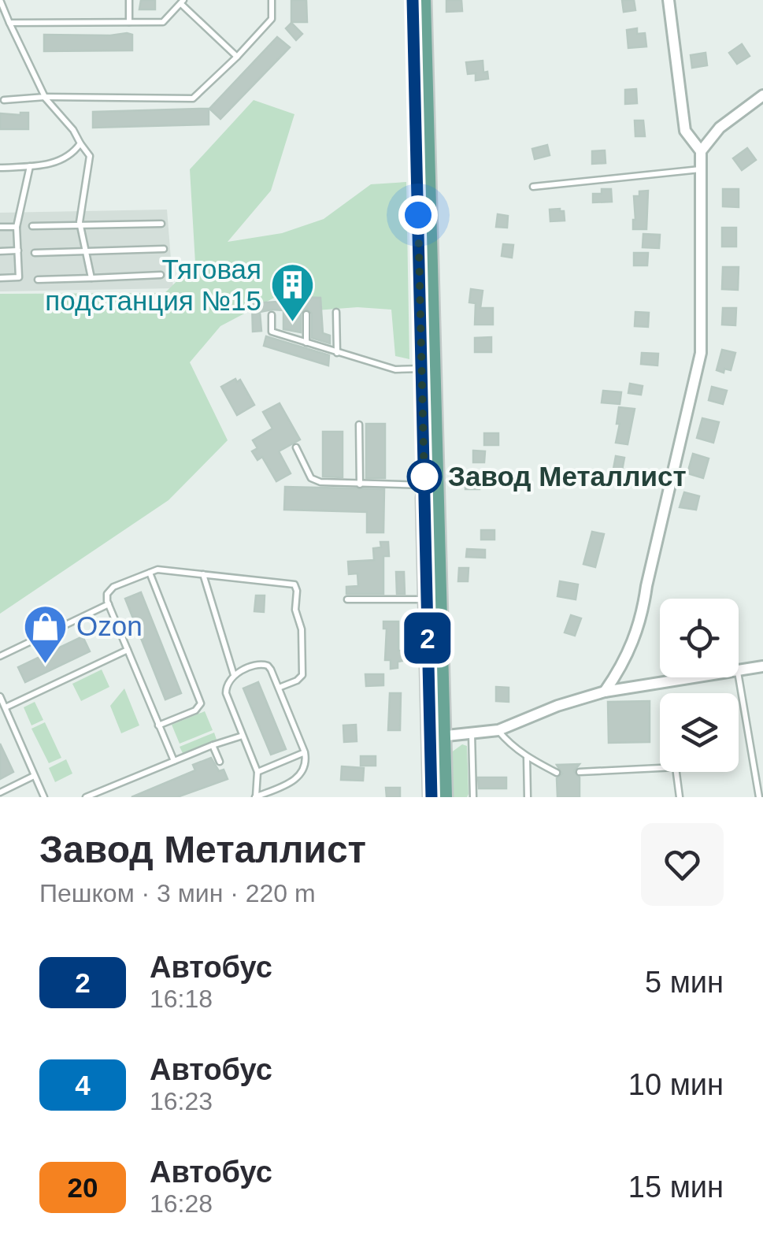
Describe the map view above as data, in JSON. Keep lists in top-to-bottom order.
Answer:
{
  "places": {
    "building": ["Тяговая подстанция №15"],
    "other": ["Завод Металлист"],
    "shop": ["Ozon"]
  },
  "lines": ["bus line 2"],
  "page": {
    "on_map": "2",
    "heading": ["Завод Металлист", "Пешком · 3 мин · 220 m"],
    "list": [
      {
        "mark": "2",
        "name": "Автобус",
        "note": "16:18",
        "value": "5 мин"
      },
      {
        "mark": "4",
        "name": "Автобус",
        "note": "16:23",
        "value": "10 мин"
      },
      {
        "mark": "20",
        "name": "Автобус",
        "note": "16:28",
        "value": "15 мин"
      }
    ]
  }
}
